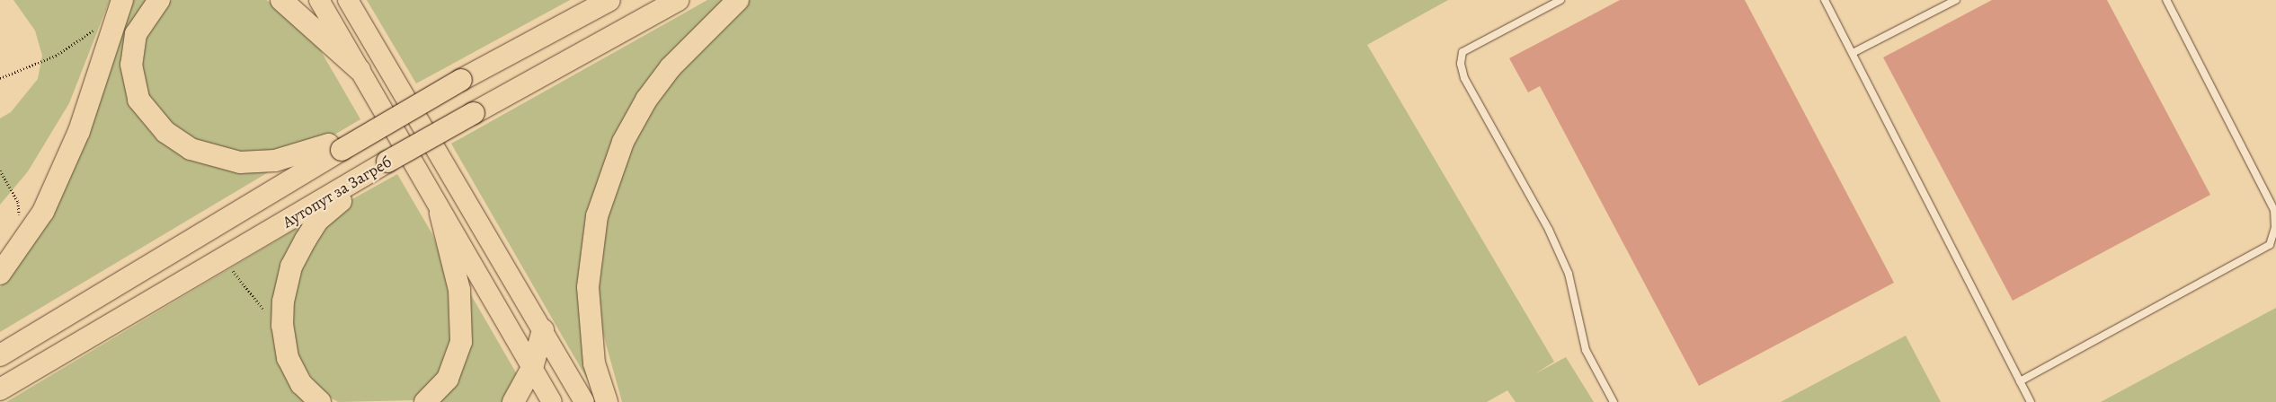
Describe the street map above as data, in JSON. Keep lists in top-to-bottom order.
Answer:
{
  "streets": {
    "highway": ["Аутопут за Загреб"]
  }
}
